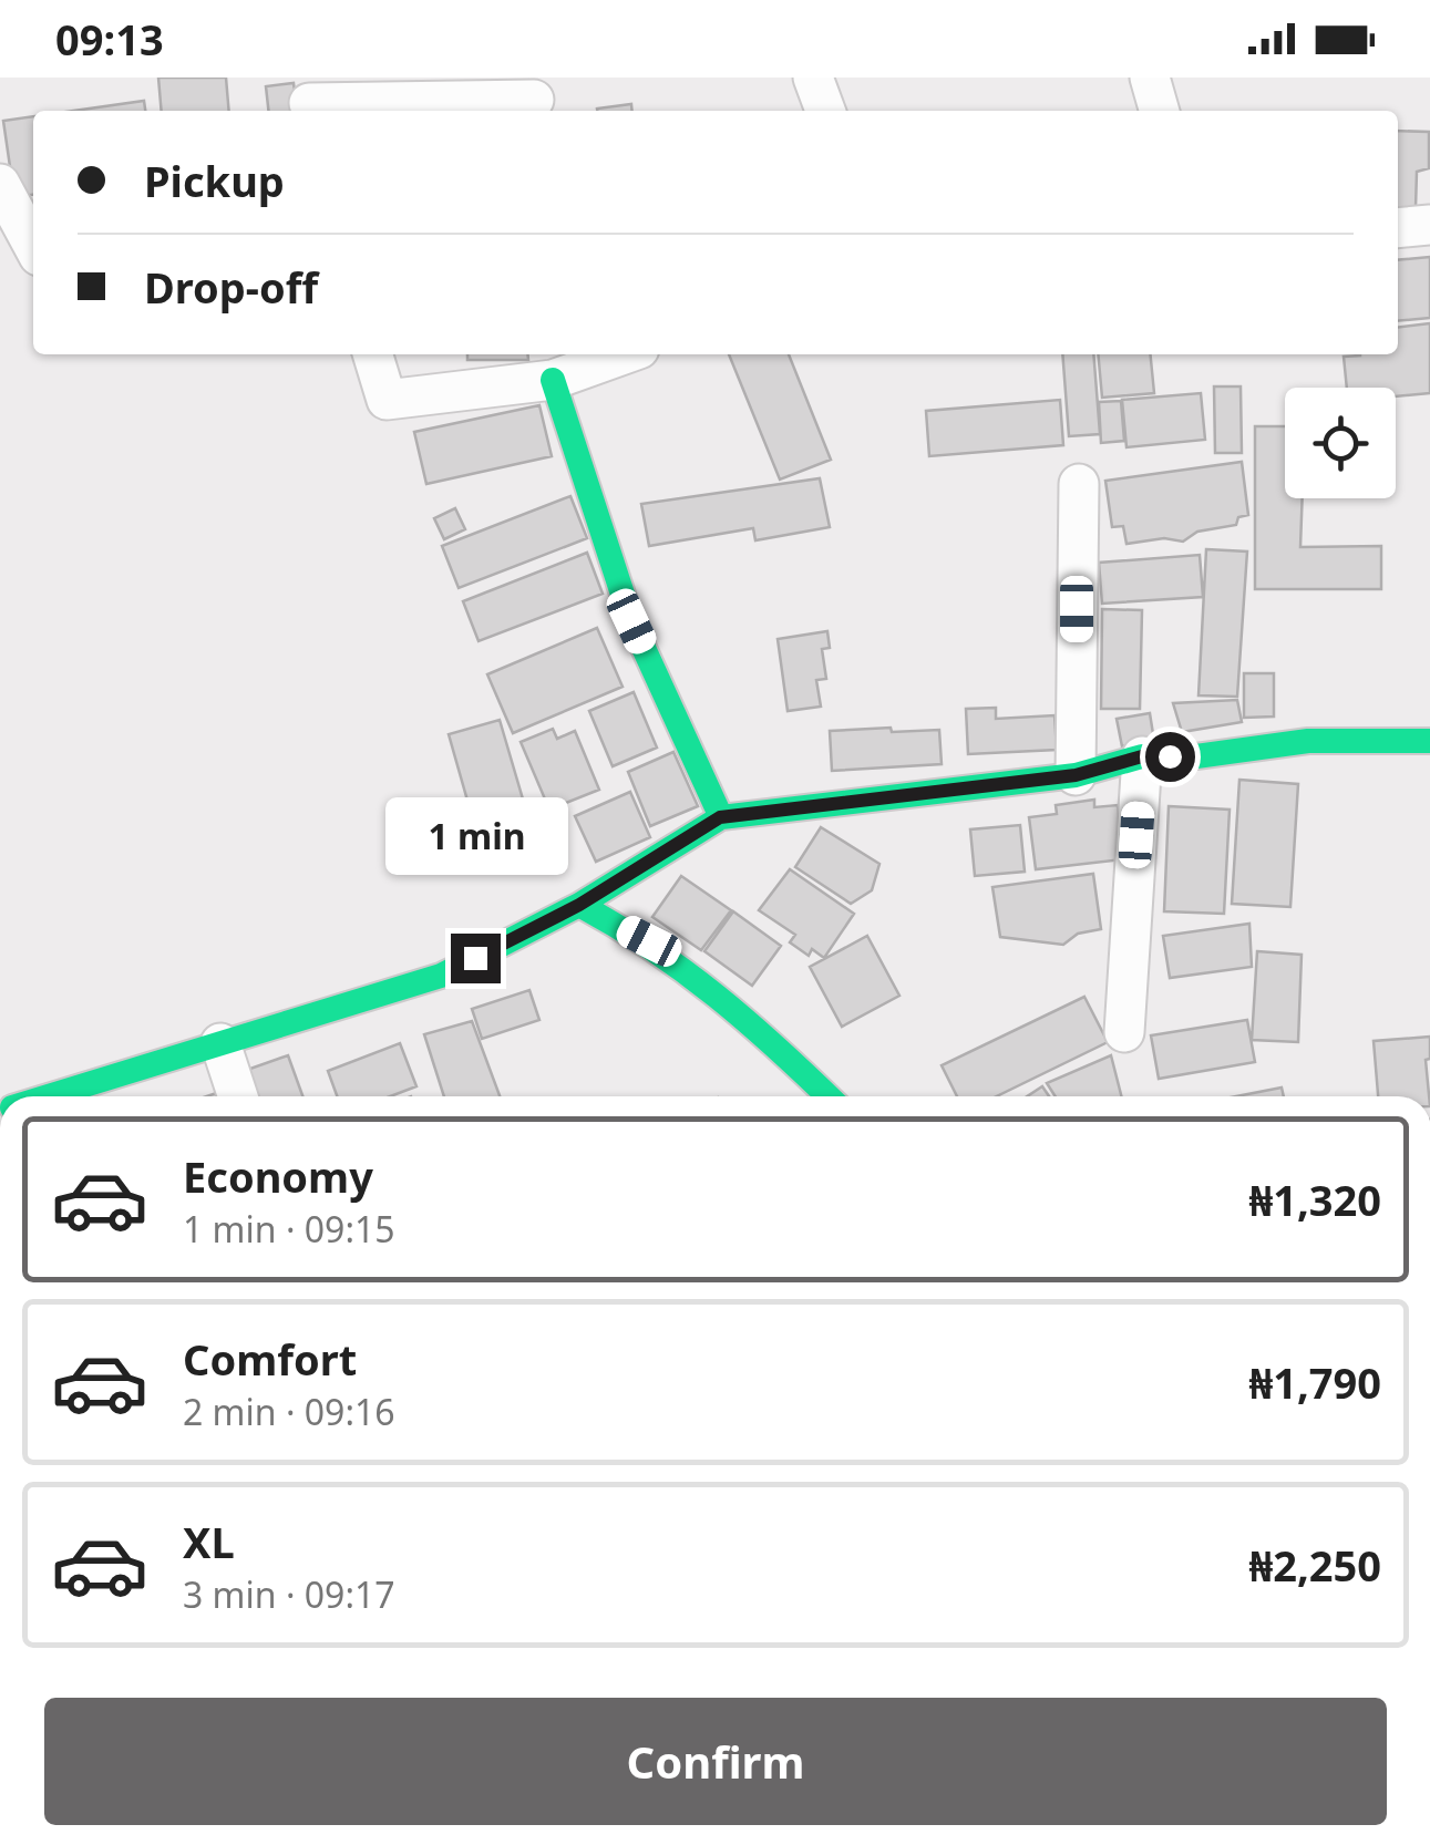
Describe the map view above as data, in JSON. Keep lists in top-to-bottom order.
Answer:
{
  "page": {
    "status": "09:13",
    "banner": ["Pickup", "Drop-off"],
    "bubble": "1 min",
    "list": [
      {
        "name": "Economy",
        "note": "1 min · 09:15",
        "value": "₦1,320"
      },
      {
        "name": "Comfort",
        "note": "2 min · 09:16",
        "value": "₦1,790"
      },
      {
        "name": "XL",
        "note": "3 min · 09:17",
        "value": "₦2,250"
      }
    ],
    "buttons": "Confirm"
  }
}
